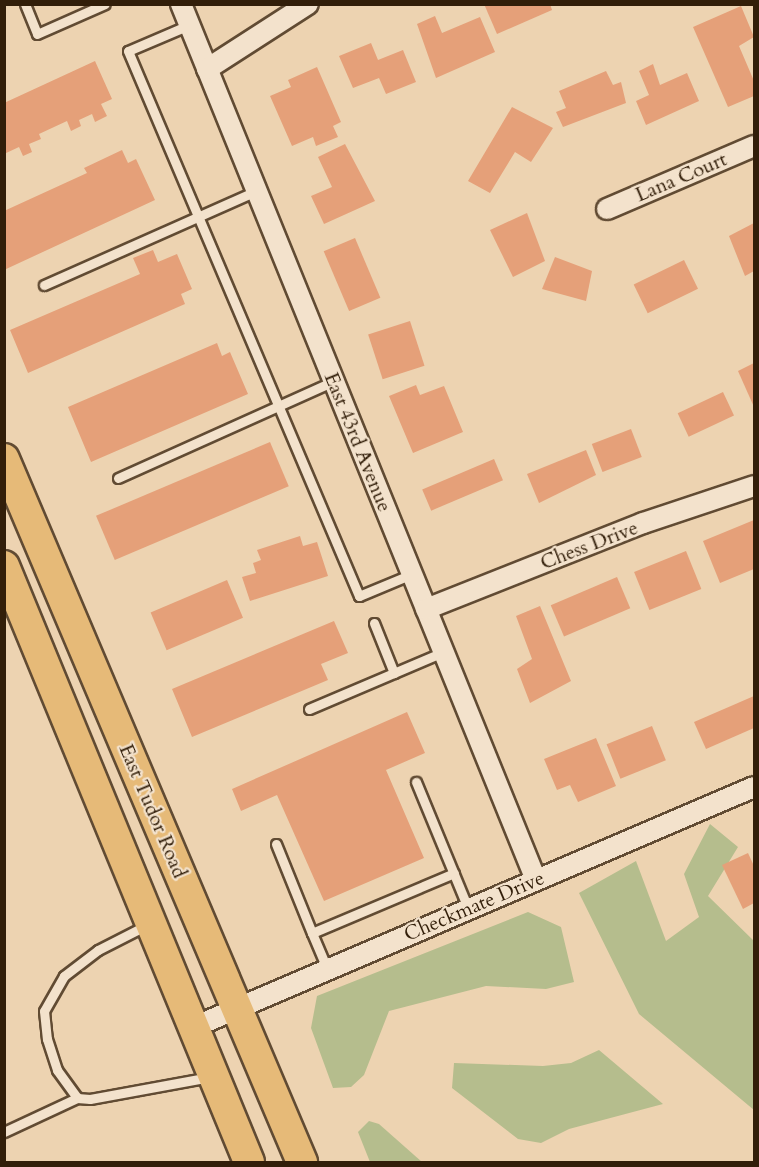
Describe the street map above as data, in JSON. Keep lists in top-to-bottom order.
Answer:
{
  "streets": {
    "main road": ["East Tudor Road"],
    "street": [
      "Lana Court",
      "East 43rd Avenue",
      "Chess Drive",
      "Checkmate Drive"
    ]
  },
  "crossings": [
    ["East 43rd Avenue", "Chess Drive"],
    ["East 43rd Avenue", "Checkmate Drive"],
    ["East Tudor Road", "Checkmate Drive"]
  ]
}
